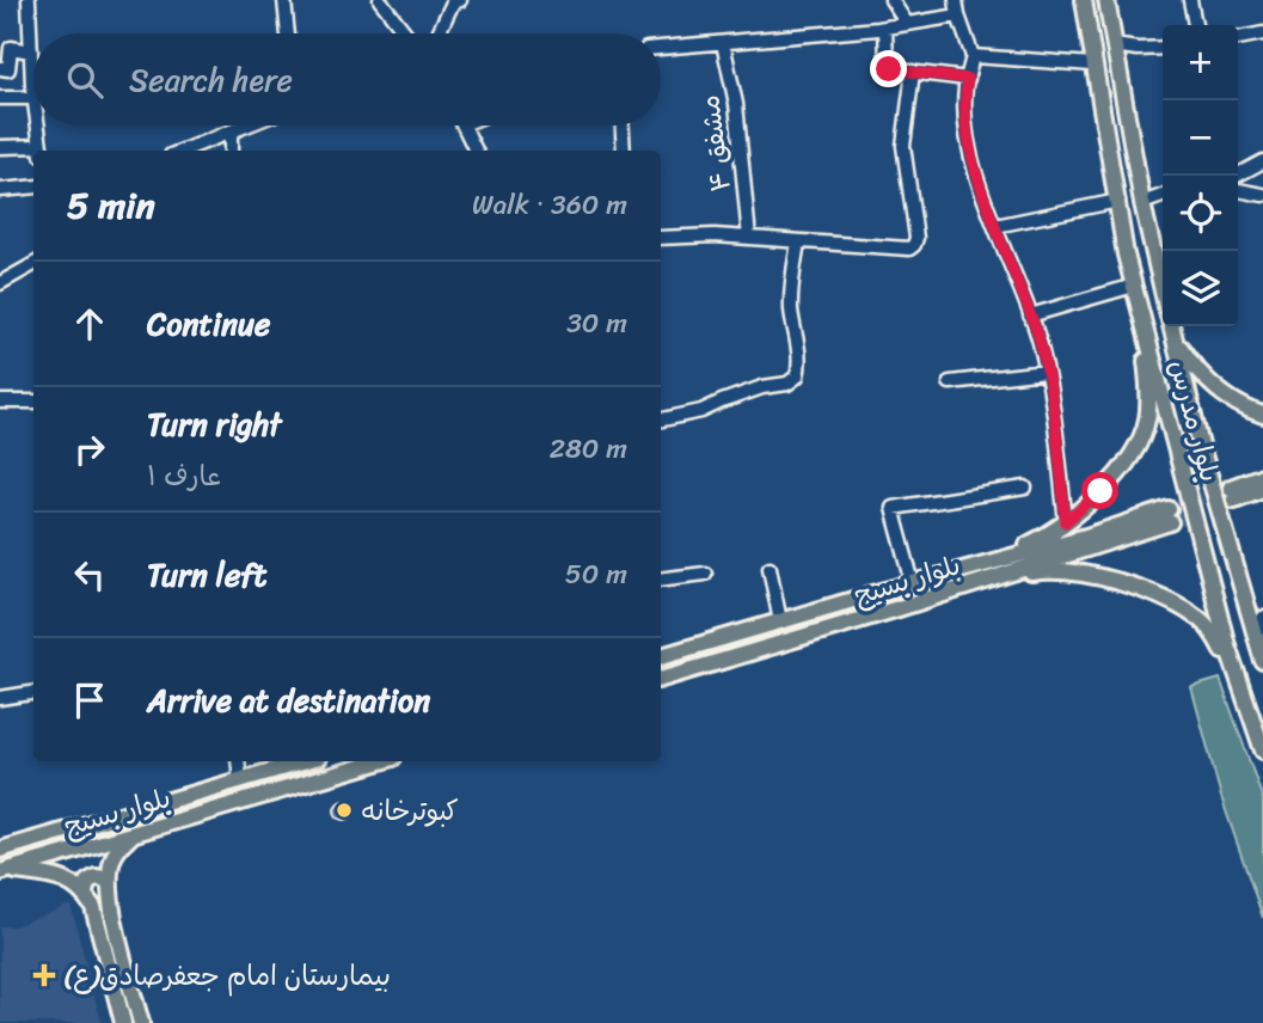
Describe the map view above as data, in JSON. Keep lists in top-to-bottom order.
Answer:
{
  "streets": {
    "main road": ["بلوار مدرس", "بلوار بسیج"],
    "street": ["مشفق ۴"]
  },
  "places": {
    "other": ["کبوترخانه"],
    "health": ["بیمارستان امام جعفرصادق(ع)"]
  },
  "page": {
    "map_buttons": ["+", "−"],
    "search": "Search here",
    "heading": ["5 min", "Walk · 360 m"],
    "list": [
      ["Continue", "30 m"],
      ["Turn right", "عارف ۱", "280 m"],
      ["Turn left", "50 m"],
      "Arrive at destination"
    ]
  }
}
